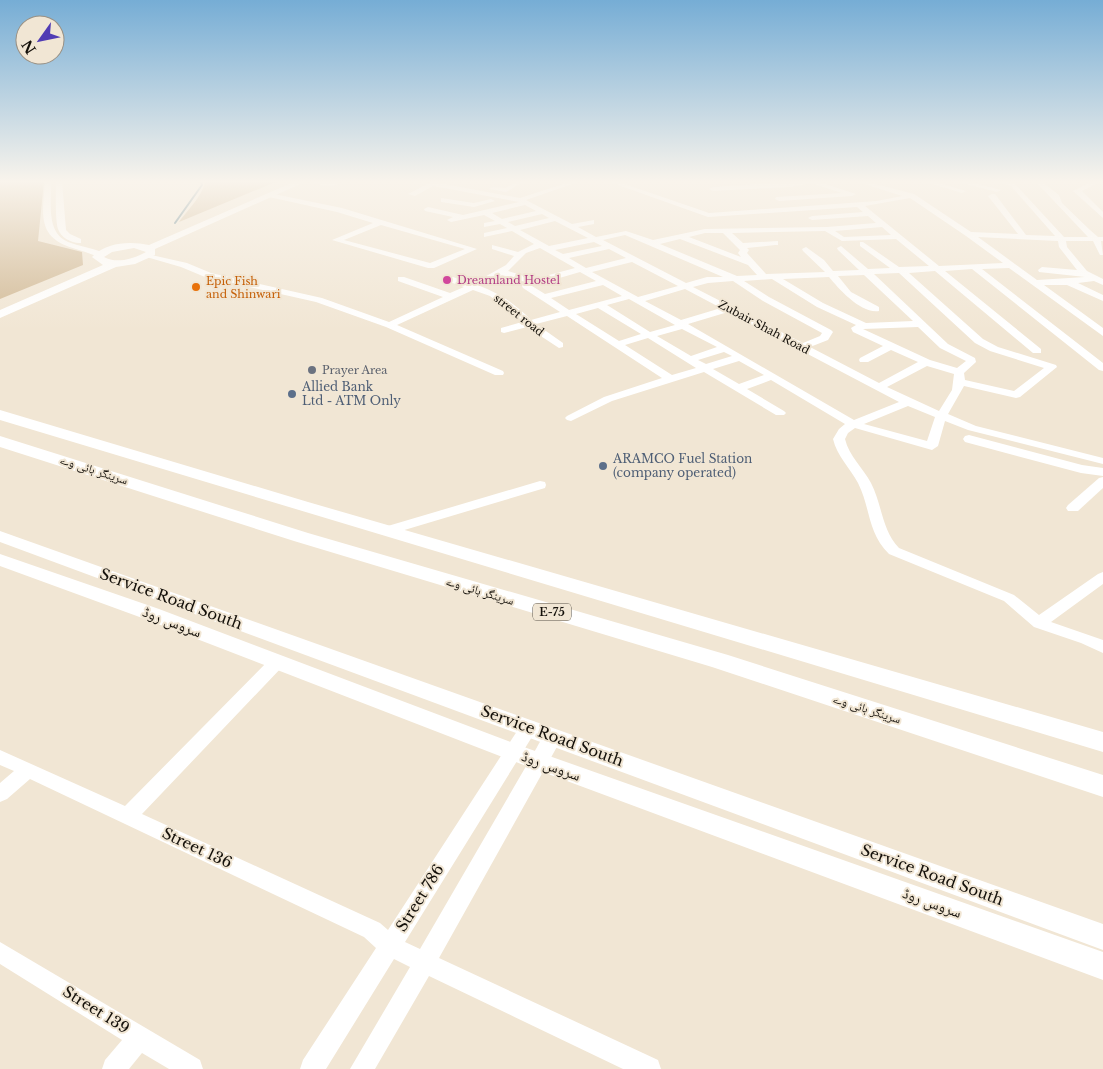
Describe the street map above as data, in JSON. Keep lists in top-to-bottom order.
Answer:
{
  "streets": {
    "highway": ["سرینگر ہائی وے", "E-75"],
    "main road": ["Service Road South", "سروس روڈ"],
    "street": [
      "street road",
      "Zubair Shah Road",
      "Street 136",
      "Street 786",
      "Street 139"
    ]
  },
  "crossings": [
    ["Service Road South", "Street 786"],
    ["سروس روڈ", "Street 786"],
    ["Street 136", "Street 786"]
  ],
  "places": [
    "Dreamland Hostel",
    "Epic Fish and Shinwari",
    "Prayer Area",
    "Allied Bank Ltd - ATM Only",
    "ARAMCO Fuel Station (company operated)"
  ],
  "north": "bottom left"
}
